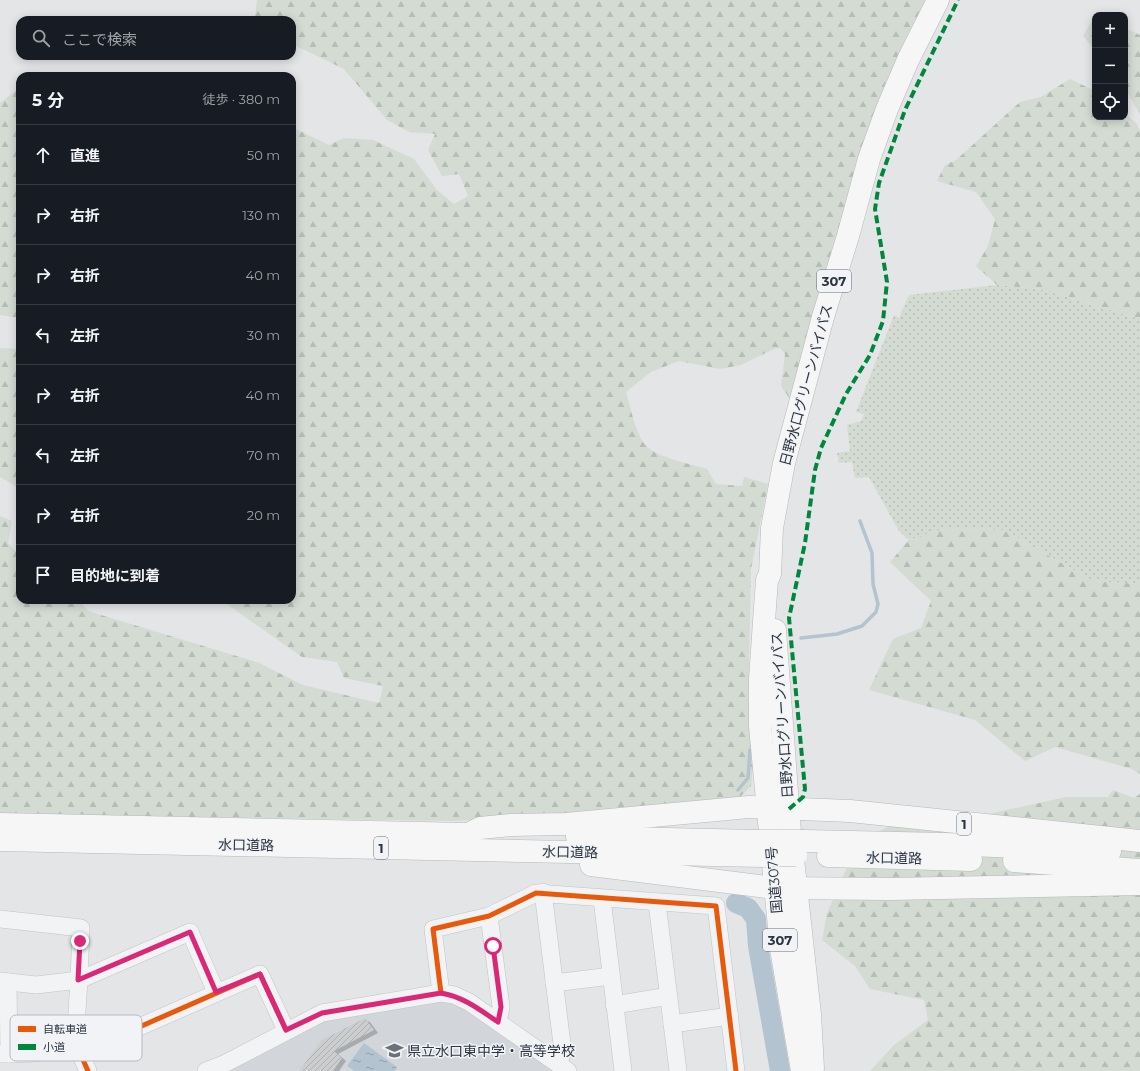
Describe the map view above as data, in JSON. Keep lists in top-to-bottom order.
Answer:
{
  "streets": {
    "highway": [
      "307",
      "日野水口グリーンバイパス",
      "1",
      "水口道路",
      "国道307号"
    ]
  },
  "crossings": [
    ["日野水口グリーンバイパス", "1"],
    ["日野水口グリーンバイパス", "国道307号"],
    ["1", "水口道路"],
    ["1", "国道307号"]
  ],
  "places": {
    "school or university": ["県立水口東中学・高等学校"]
  },
  "legend": ["自転車道", "小道"],
  "page": {
    "map_buttons": ["+", "−"],
    "search": "ここで検索",
    "heading": ["5 分", "徒歩 · 380 m"],
    "list": [
      ["直進", "50 m"],
      ["右折", "130 m"],
      ["右折", "40 m"],
      ["左折", "30 m"],
      ["右折", "40 m"],
      ["左折", "70 m"],
      ["右折", "20 m"],
      "目的地に到着"
    ]
  }
}
